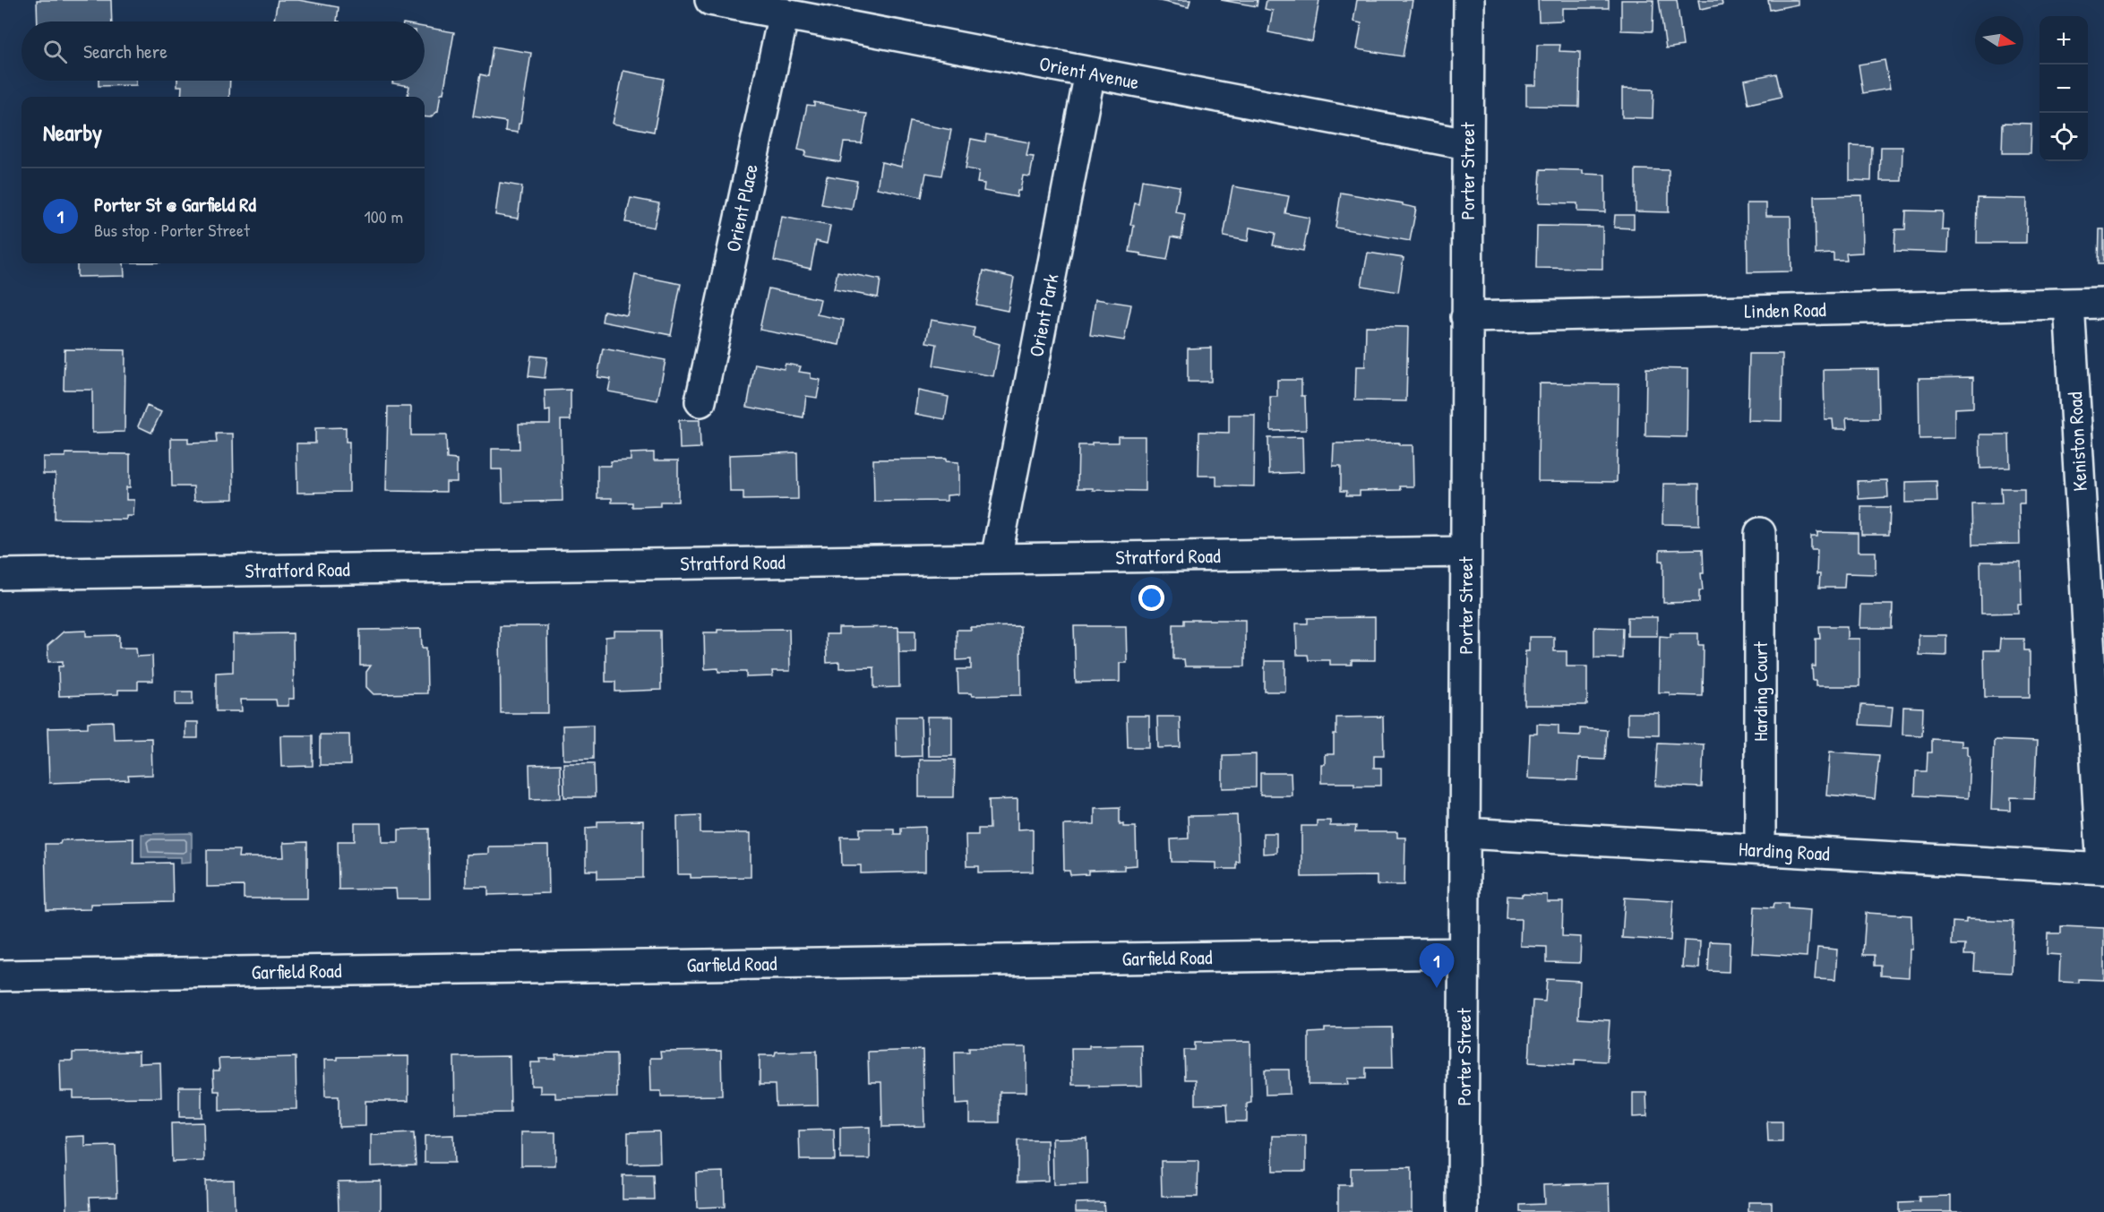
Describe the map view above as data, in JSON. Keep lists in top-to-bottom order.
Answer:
{
  "streets": {
    "street": [
      "Orient Avenue",
      "Porter Street",
      "Orient Place",
      "Linden Road",
      "Orient Park",
      "Keniston Road",
      "Stratford Road",
      "Harding Court",
      "Harding Road",
      "Garfield Road"
    ]
  },
  "crossings": [
    ["Orient Avenue", "Porter Street"],
    ["Orient Avenue", "Orient Place"],
    ["Orient Avenue", "Orient Park"],
    ["Porter Street", "Linden Road"],
    ["Porter Street", "Stratford Road"],
    ["Porter Street", "Harding Road"],
    ["Porter Street", "Garfield Road"],
    ["Linden Road", "Keniston Road"],
    ["Orient Park", "Stratford Road"],
    ["Keniston Road", "Harding Road"],
    ["Harding Court", "Harding Road"]
  ],
  "north": "right",
  "page": {
    "map_buttons": ["+", "−"],
    "search": "Search here",
    "heading": "Nearby",
    "list": [
      {
        "mark": "1",
        "name": "Porter St @ Garfield Rd",
        "note": "Bus stop · Porter Street",
        "value": "100 m"
      }
    ],
    "pins": "1"
  }
}
